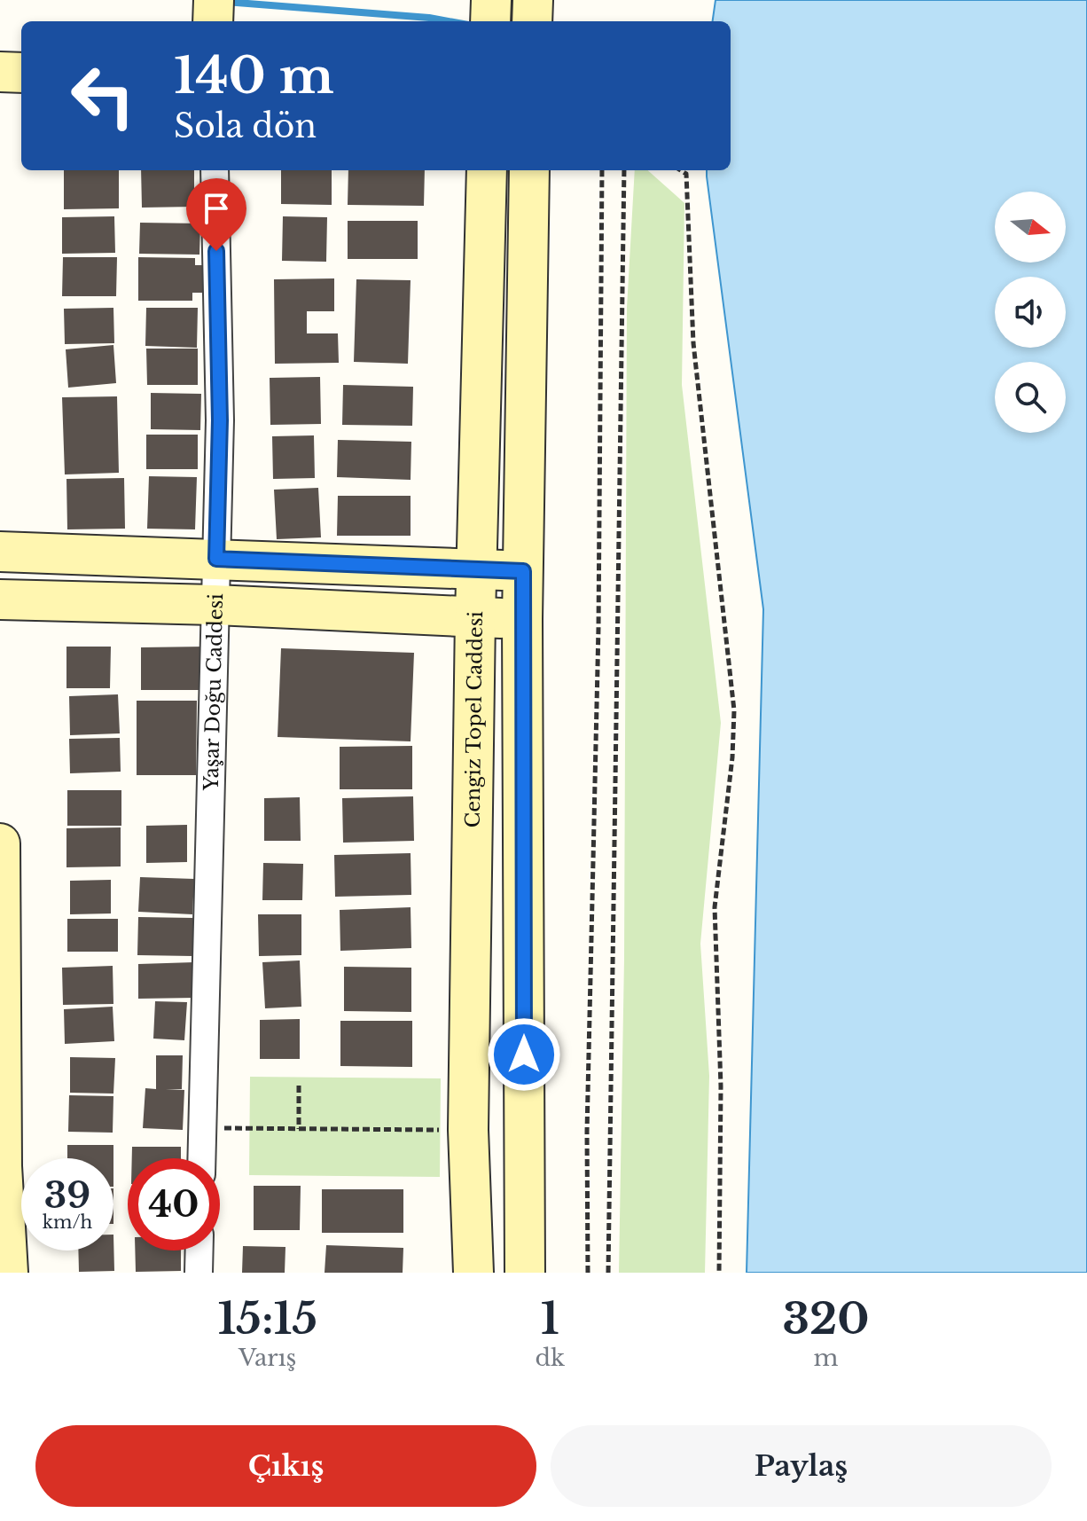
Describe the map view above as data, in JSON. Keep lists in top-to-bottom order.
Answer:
{
  "streets": {
    "street": ["Yaşar Doğu Caddesi", "Cengiz Topel Caddesi"]
  },
  "north": "right",
  "page": {
    "turn": ["140 m", "Sola dön"],
    "speed": "39 km/h",
    "limit": "40",
    "eta": [
      "15:15",
      "Varış",
      "1",
      "dk",
      "320",
      "m"
    ],
    "buttons": ["Çıkış", "Paylaş"]
  }
}
